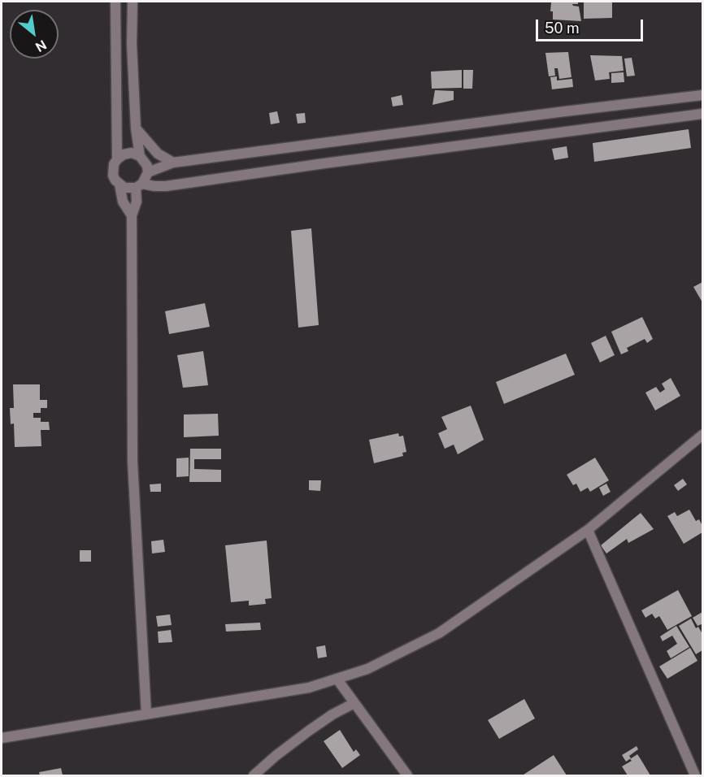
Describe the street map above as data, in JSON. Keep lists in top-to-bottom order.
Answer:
{
  "scale_bar": "50 m",
  "north": "bottom right"
}
